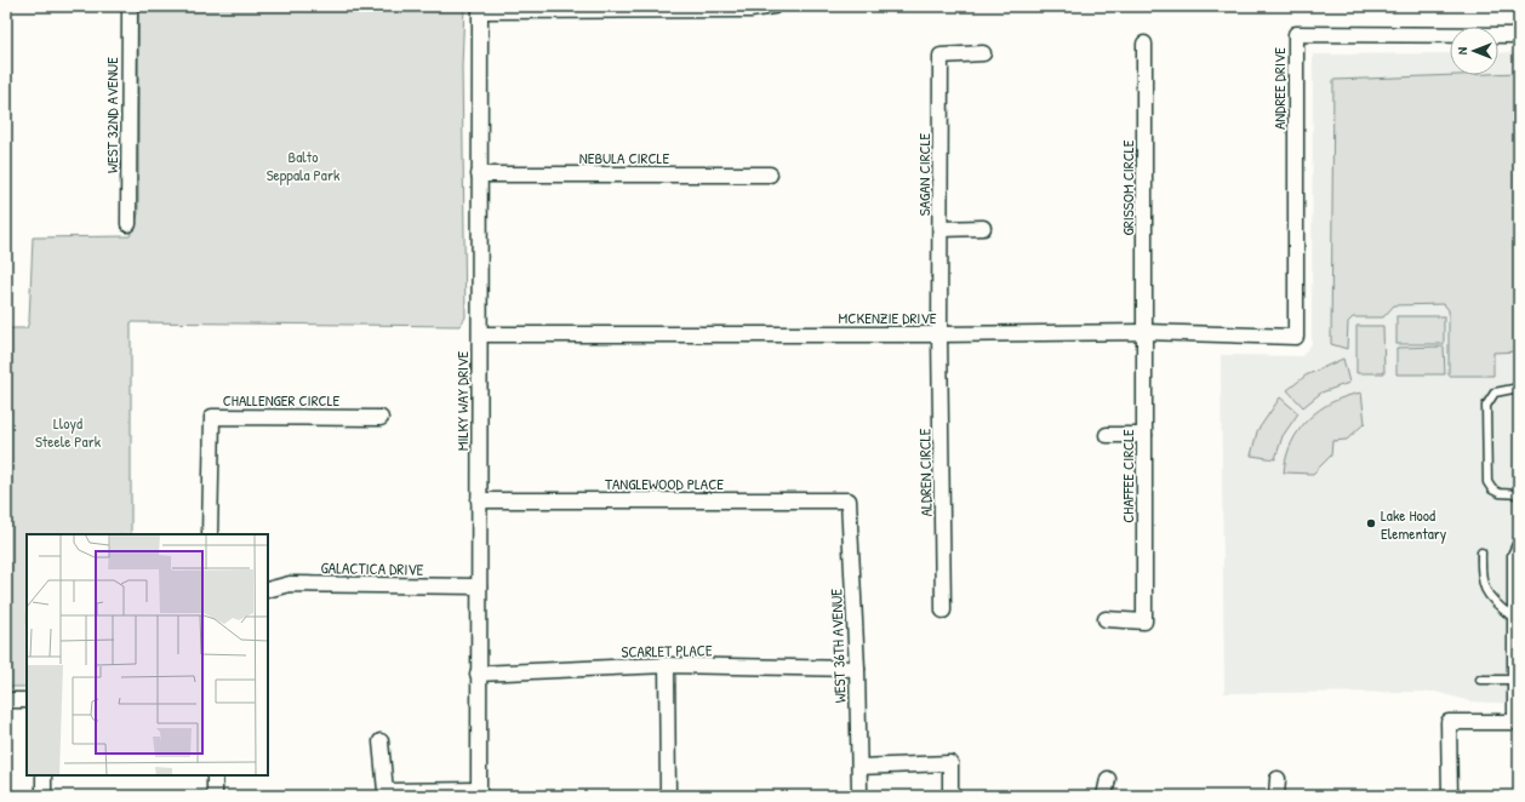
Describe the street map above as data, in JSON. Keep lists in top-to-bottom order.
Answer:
{
  "streets": {
    "street": [
      "ANDREE DRIVE",
      "WEST 32ND AVENUE",
      "NEBULA CIRCLE",
      "SAGAN CIRCLE",
      "GRISSOM CIRCLE",
      "MCKENZIE DRIVE",
      "CHALLENGER CIRCLE",
      "MILKY WAY DRIVE",
      "ALDREN CIRCLE",
      "CHAFFEE CIRCLE",
      "TANGLEWOOD PLACE",
      "GALACTICA DRIVE",
      "WEST 36TH AVENUE",
      "SCARLET PLACE"
    ]
  },
  "crossings": [
    ["ANDREE DRIVE", "MCKENZIE DRIVE"],
    ["NEBULA CIRCLE", "MILKY WAY DRIVE"],
    ["SAGAN CIRCLE", "MCKENZIE DRIVE"],
    ["SAGAN CIRCLE", "ALDREN CIRCLE"],
    ["GRISSOM CIRCLE", "MCKENZIE DRIVE"],
    ["GRISSOM CIRCLE", "CHAFFEE CIRCLE"],
    ["MCKENZIE DRIVE", "MILKY WAY DRIVE"],
    ["MCKENZIE DRIVE", "ALDREN CIRCLE"],
    ["MCKENZIE DRIVE", "CHAFFEE CIRCLE"],
    ["MILKY WAY DRIVE", "TANGLEWOOD PLACE"],
    ["MILKY WAY DRIVE", "GALACTICA DRIVE"],
    ["MILKY WAY DRIVE", "SCARLET PLACE"],
    ["TANGLEWOOD PLACE", "WEST 36TH AVENUE"],
    ["WEST 36TH AVENUE", "SCARLET PLACE"]
  ],
  "parks": ["Balto Seppala Park", "Lloyd Steele Park"],
  "places": ["Lake Hood Elementary"],
  "north": "left"
}
